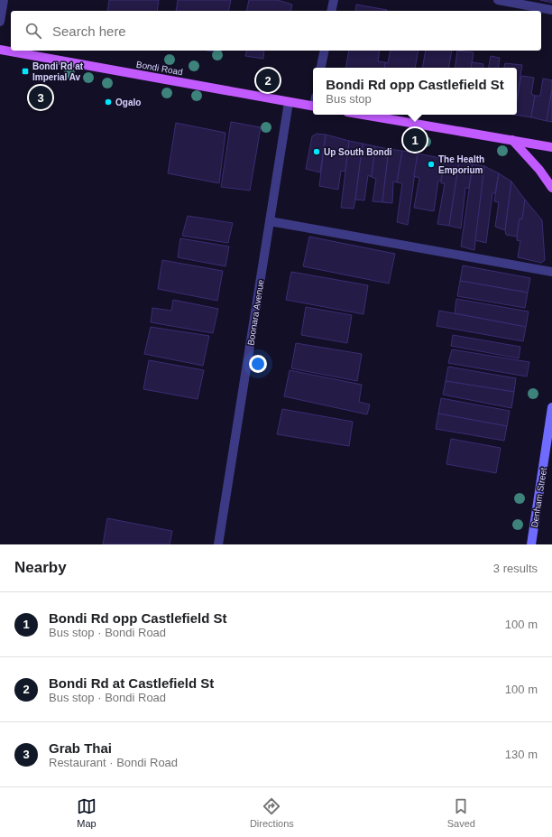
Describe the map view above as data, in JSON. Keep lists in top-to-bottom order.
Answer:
{
  "streets": {
    "main road": ["Bondi Road"],
    "street": ["Boonara Avenue", "Denham Street"]
  },
  "crossings": [
    ["Bondi Road", "Boonara Avenue"]
  ],
  "places": {
    "transit": ["Bondi Rd at Imperial Av"],
    "other": ["Ogalo", "Up South Bondi", "The Health Emporium"]
  },
  "page": {
    "search": "Search here",
    "pins": ["2", "3", "1"],
    "popup": ["Bondi Rd opp Castlefield St", "Bus stop"],
    "heading": ["Nearby", "3 results"],
    "list": [
      {
        "mark": "1",
        "name": "Bondi Rd opp Castlefield St",
        "note": "Bus stop · Bondi Road",
        "value": "100 m"
      },
      {
        "mark": "2",
        "name": "Bondi Rd at Castlefield St",
        "note": "Bus stop · Bondi Road",
        "value": "100 m"
      },
      {
        "mark": "3",
        "name": "Grab Thai",
        "note": "Restaurant · Bondi Road",
        "value": "130 m"
      }
    ],
    "nav": ["Map", "Directions", "Saved"]
  }
}
